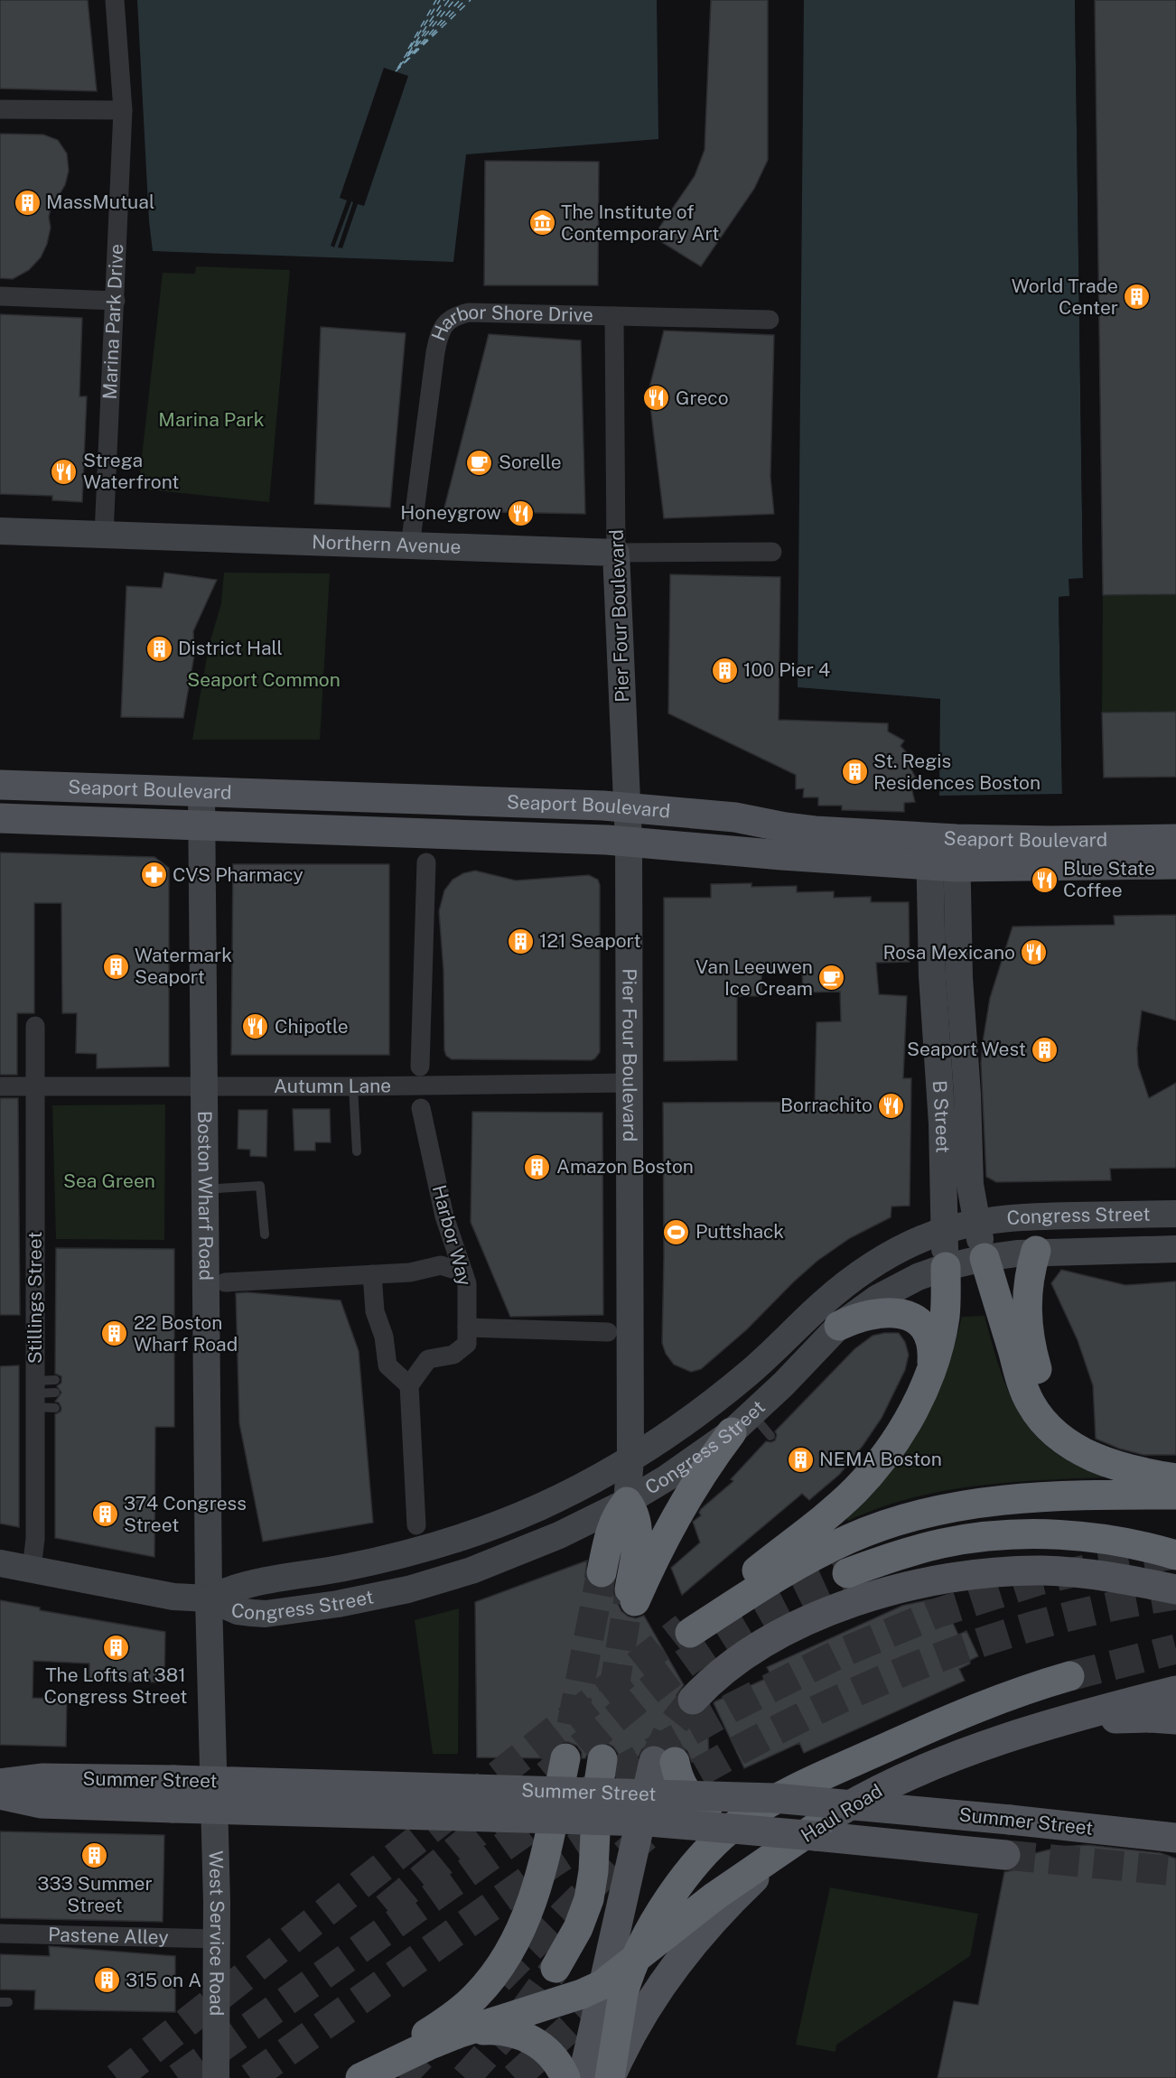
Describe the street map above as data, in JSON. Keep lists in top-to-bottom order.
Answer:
{
  "streets": {
    "main road": [
      "Northern Avenue",
      "Pier Four Boulevard",
      "Seaport Boulevard",
      "B Street",
      "Boston Wharf Road",
      "Congress Street",
      "Summer Street",
      "Haul Road",
      "West Service Road"
    ],
    "street": [
      "Marina Park Drive",
      "Harbor Shore Drive",
      "Autumn Lane",
      "Harbor Way",
      "Stillings Street",
      "Pastene Alley"
    ]
  },
  "crossings": [
    ["Marina Park Drive", "Northern Avenue"],
    ["Harbor Shore Drive", "Northern Avenue"],
    ["Harbor Shore Drive", "Pier Four Boulevard"],
    ["Northern Avenue", "Pier Four Boulevard"],
    ["Pier Four Boulevard", "Seaport Boulevard"],
    ["Pier Four Boulevard", "Autumn Lane"],
    ["Pier Four Boulevard", "Congress Street"],
    ["Seaport Boulevard", "B Street"],
    ["Seaport Boulevard", "Boston Wharf Road"],
    ["Autumn Lane", "Boston Wharf Road"],
    ["Autumn Lane", "Stillings Street"],
    ["B Street", "Congress Street"],
    ["Boston Wharf Road", "Congress Street"],
    ["Boston Wharf Road", "West Service Road"],
    ["Congress Street", "Stillings Street"],
    ["West Service Road", "Pastene Alley"]
  ],
  "parks": ["Marina Park", "Seaport Common", "Sea Green"],
  "places": {
    "building": [
      "MassMutual",
      "World Trade Center",
      "District Hall",
      "100 Pier 4",
      "St. Regis Residences Boston",
      "121 Seaport",
      "Watermark Seaport",
      "Seaport West",
      "Amazon Boston",
      "22 Boston Wharf Road",
      "NEMA Boston",
      "374 Congress Street",
      "The Lofts at 381 Congress Street",
      "333 Summer Street",
      "315 on A"
    ],
    "museum": ["The Institute of Contemporary Art"],
    "restaurant": [
      "Greco",
      "Strega Waterfront",
      "Honeygrow",
      "Blue State Coffee",
      "Rosa Mexicano",
      "Chipotle",
      "Borrachito"
    ],
    "cafe": ["Sorelle", "Van Leeuwen Ice Cream"],
    "pharmacy": ["CVS Pharmacy"],
    "sports": ["Puttshack"]
  }
}
